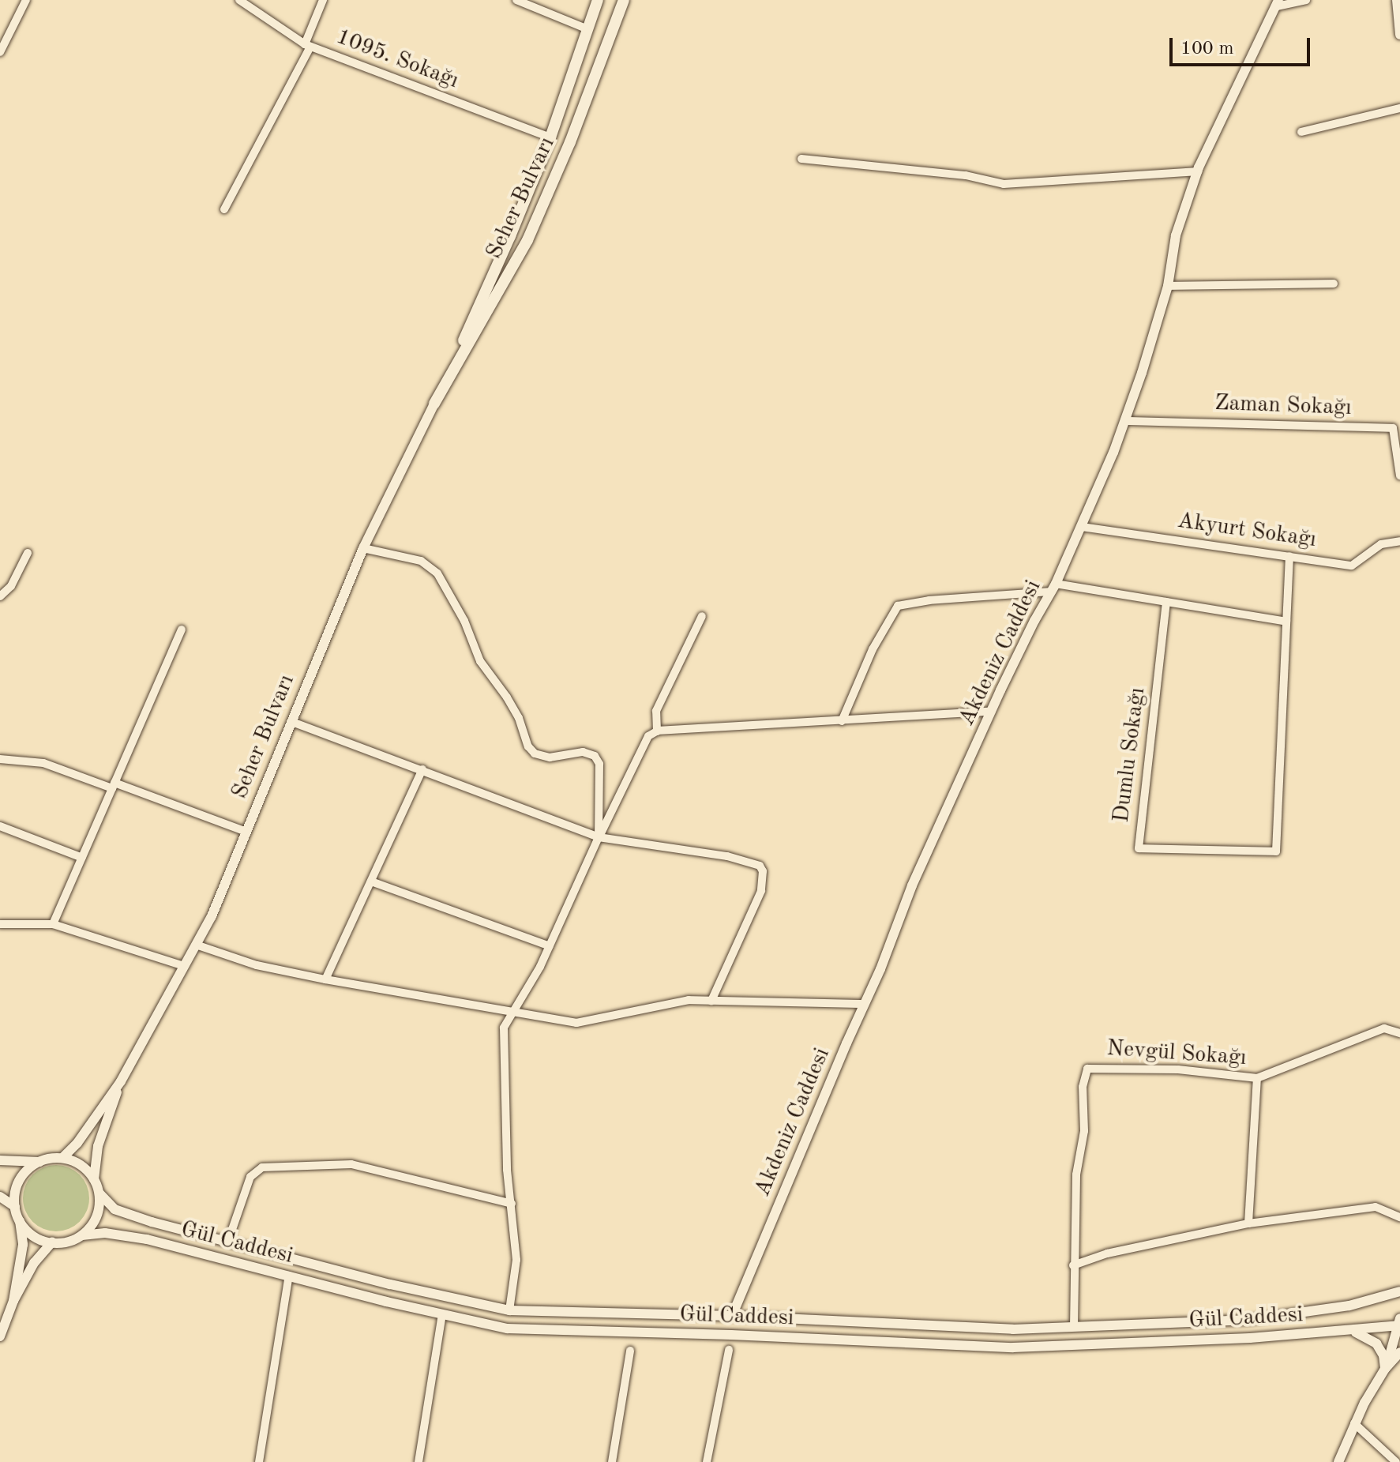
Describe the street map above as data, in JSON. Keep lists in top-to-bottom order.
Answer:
{
  "streets": {
    "main road": ["Seher Bulvarı"],
    "street": [
      "1095. Sokağı",
      "Zaman Sokağı",
      "Akyurt Sokağı",
      "Akdeniz Caddesi",
      "Dumlu Sokağı",
      "Nevgül Sokağı",
      "Gül Caddesi"
    ]
  },
  "crossings": [
    ["1095. Sokağı", "Seher Bulvarı"],
    ["Seher Bulvarı", "Gül Caddesi"],
    ["Zaman Sokağı", "Akdeniz Caddesi"],
    ["Akyurt Sokağı", "Akdeniz Caddesi"],
    ["Akyurt Sokağı", "Dumlu Sokağı"],
    ["Akdeniz Caddesi", "Gül Caddesi"],
    ["Nevgül Sokağı", "Gül Caddesi"]
  ],
  "scale_bar": "100 m"
}
